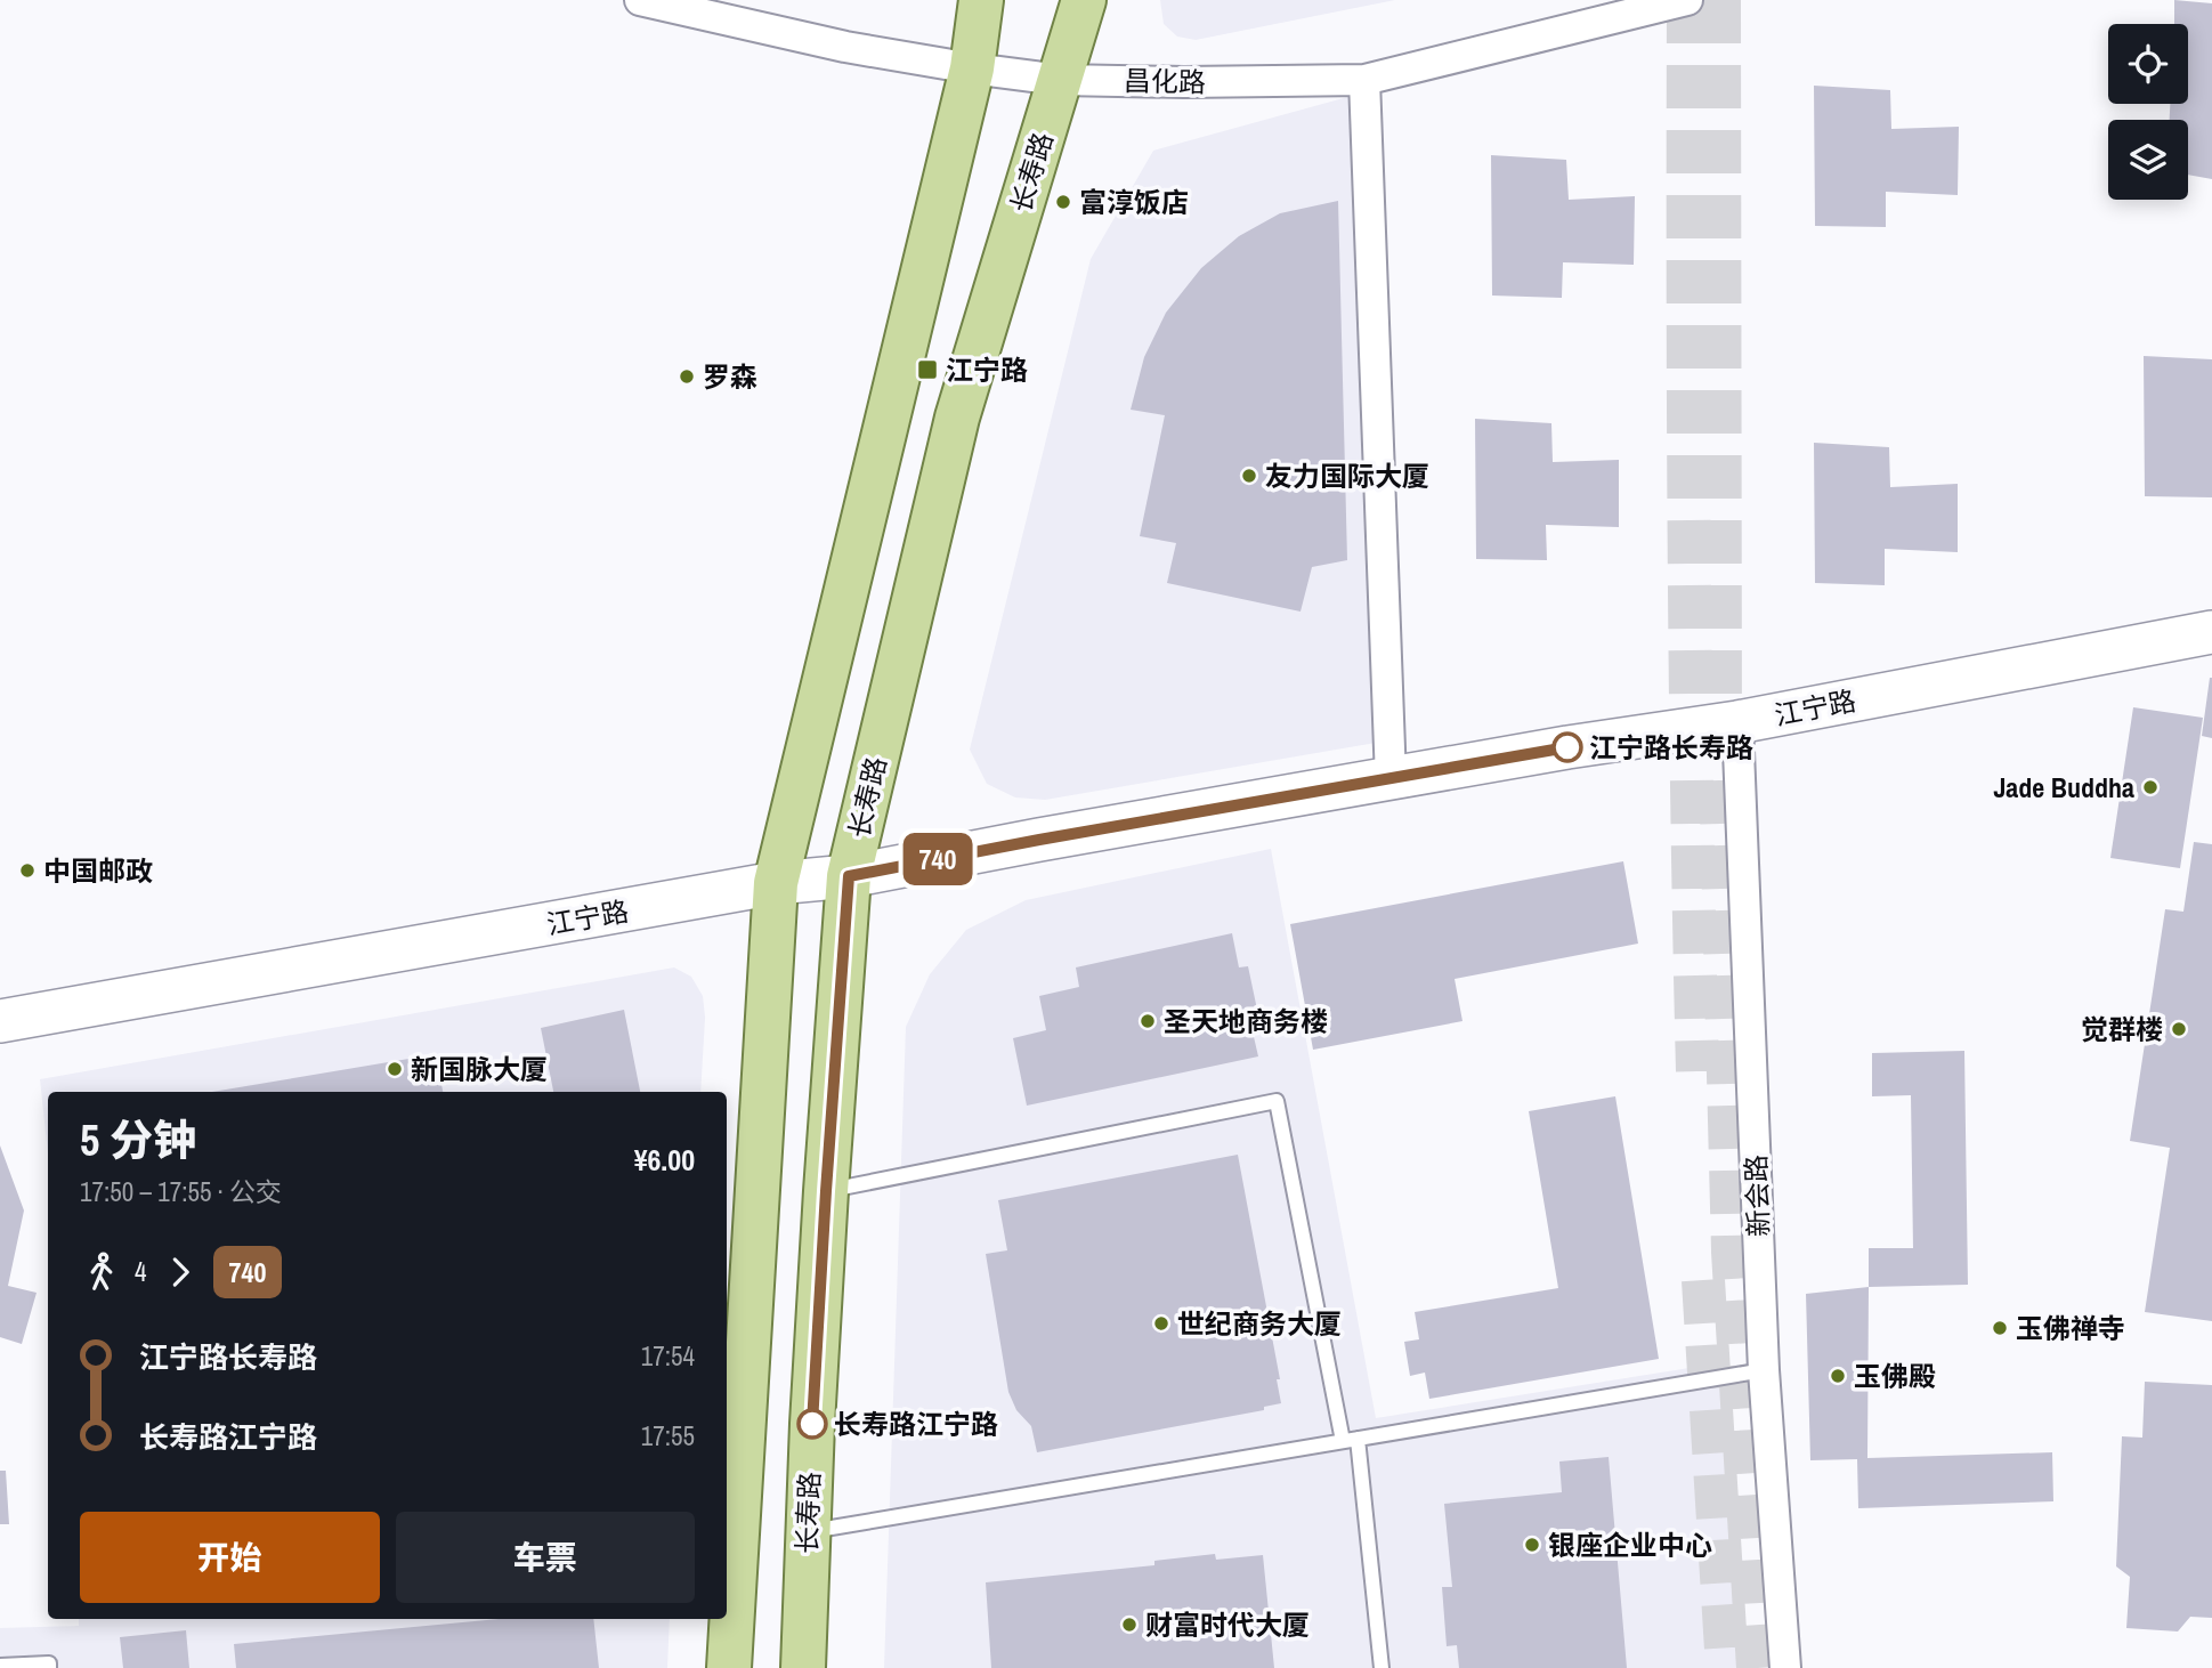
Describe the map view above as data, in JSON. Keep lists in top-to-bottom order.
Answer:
{
  "streets": {
    "main road": ["长寿路", "江宁路"],
    "street": ["昌化路", "新会路"]
  },
  "crossings": [
    ["昌化路", "长寿路"],
    ["长寿路", "江宁路"],
    ["江宁路", "新会路"]
  ],
  "places": {
    "other": [
      "富淳饭店",
      "罗森",
      "友力国际大厦",
      "江宁路长寿路",
      "Jade Buddha",
      "中国邮政",
      "圣天地商务楼",
      "觉群楼",
      "新国脉大厦",
      "世纪商务大厦",
      "玉佛禅寺",
      "玉佛殿",
      "长寿路江宁路",
      "银座企业中心",
      "财富时代大厦"
    ],
    "transit": ["江宁路"]
  },
  "lines": ["bus line 740"],
  "page": {
    "on_map": "740",
    "heading": ["5 分钟", "17:50 – 17:55 · 公交", "¥6.00"],
    "legs": ["4", "740"],
    "list": [
      {
        "name": "江宁路长寿路",
        "value": "17:54"
      },
      {
        "name": "长寿路江宁路",
        "value": "17:55"
      }
    ],
    "buttons": ["开始", "车票"]
  }
}
